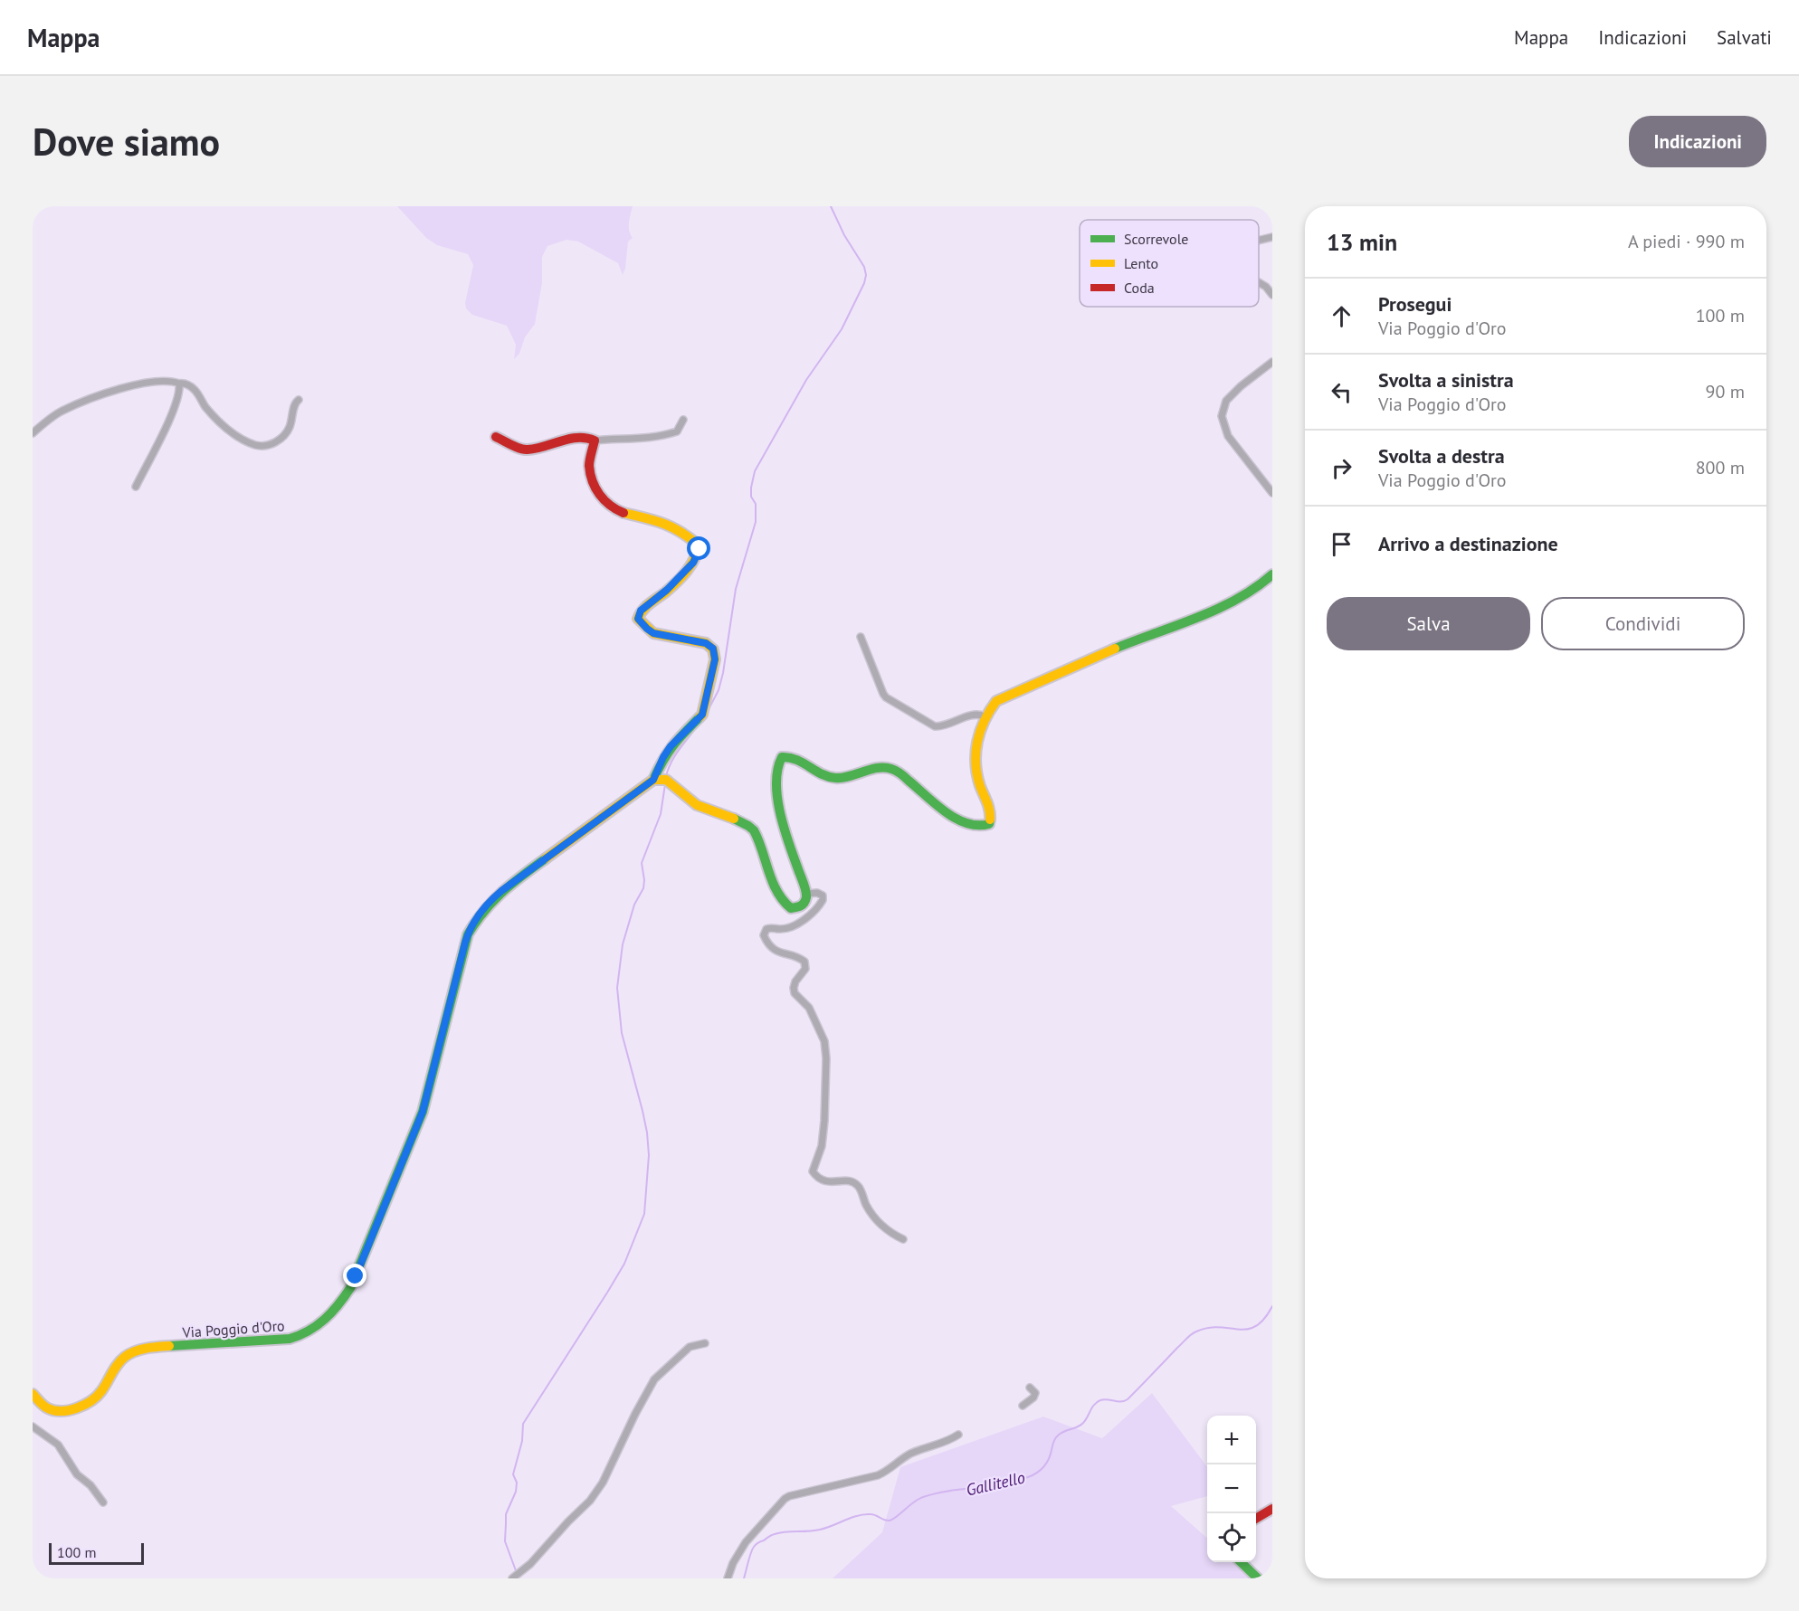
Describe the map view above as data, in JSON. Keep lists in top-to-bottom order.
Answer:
{
  "streets": {
    "street": ["Via Poggio d'Oro"]
  },
  "water": ["Gallitello"],
  "legend": ["Scorrevole", "Lento", "Coda"],
  "scale_bar": "100 m",
  "page": {
    "header": "Mappa",
    "nav": ["Mappa", "Indicazioni", "Salvati"],
    "buttons": [
      "Indicazioni",
      ["Salva", "Condividi"]
    ],
    "title": "Dove siamo",
    "heading": ["13 min", "A piedi · 990 m"],
    "list": [
      ["Prosegui", "Via Poggio d'Oro", "100 m"],
      ["Svolta a sinistra", "Via Poggio d'Oro", "90 m"],
      ["Svolta a destra", "Via Poggio d'Oro", "800 m"],
      "Arrivo a destinazione"
    ],
    "map_buttons": ["+", "−"],
    "scale": "100 m"
  }
}
